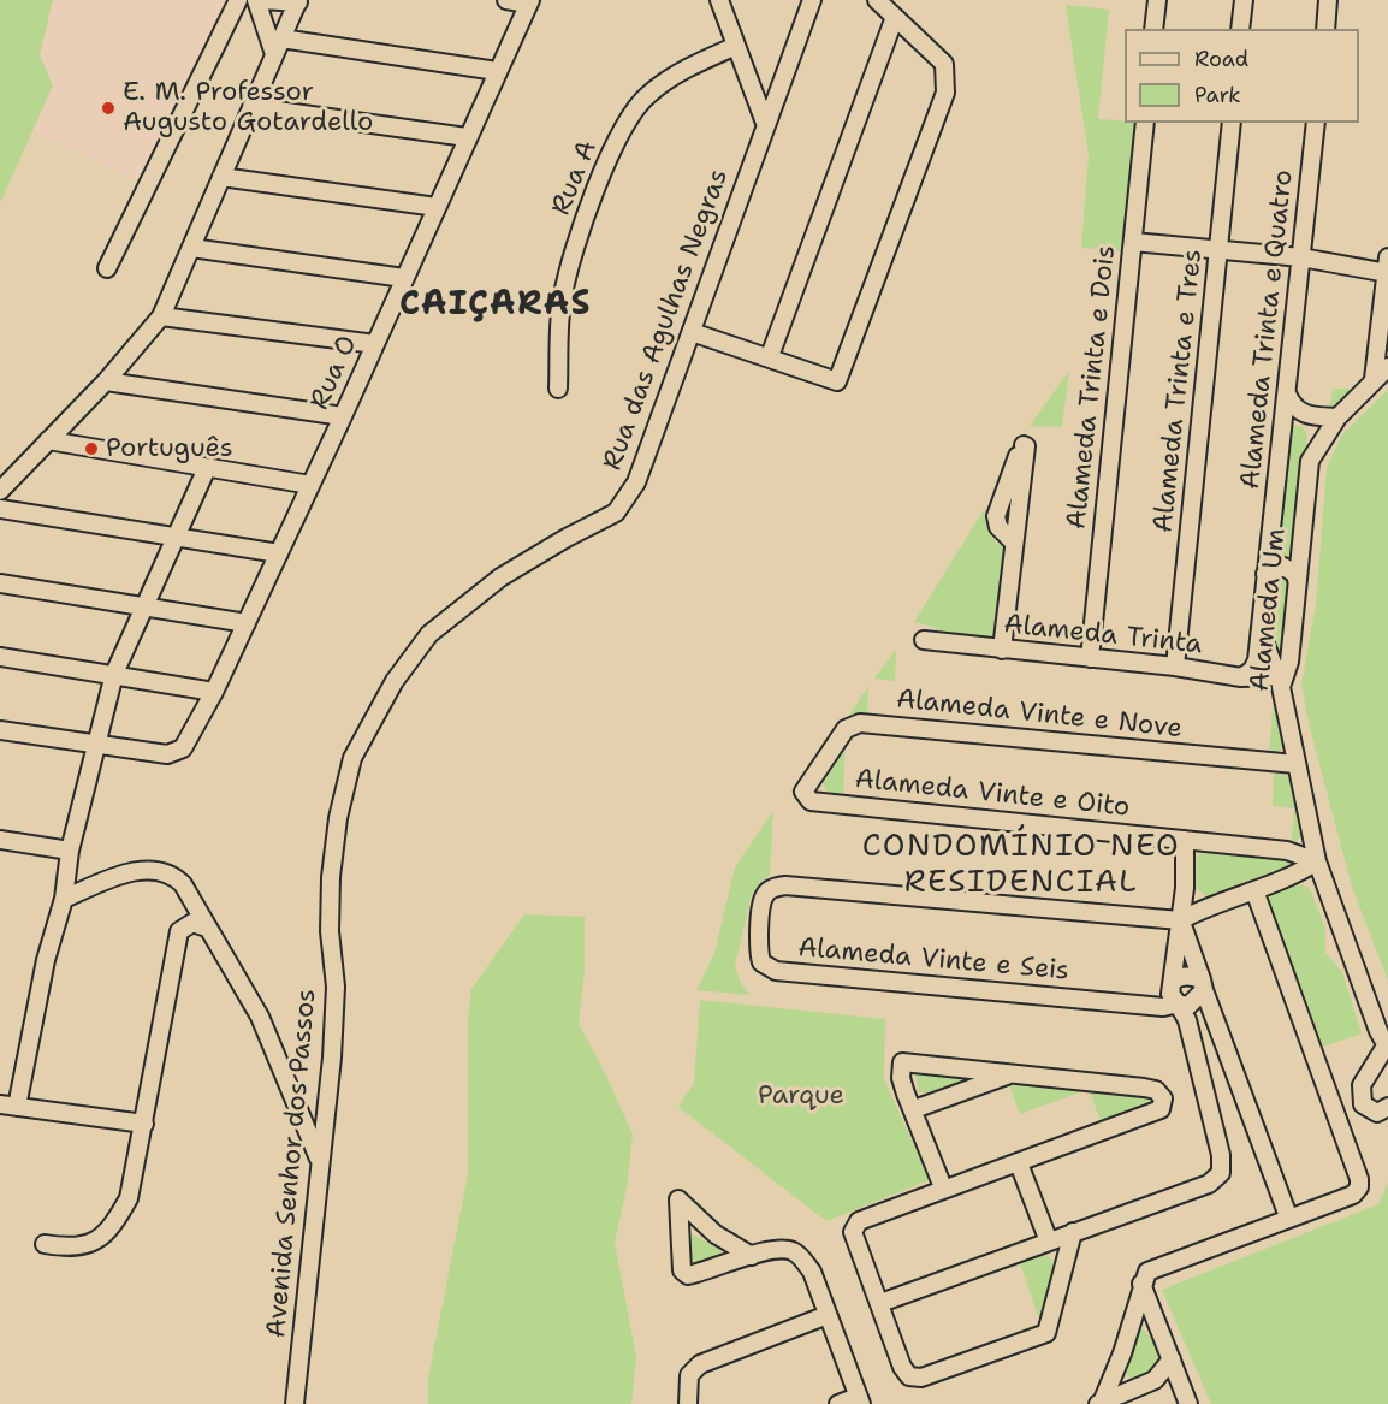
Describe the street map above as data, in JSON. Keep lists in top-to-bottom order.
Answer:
{
  "streets": {
    "street": [
      "Rua A",
      "Rua das Agulhas Negras",
      "Alameda Trinta e Quatro",
      "Rua O",
      "Alameda Trinta e Dois",
      "Alameda Trinta e Tres",
      "Alameda Um",
      "Alameda Trinta",
      "Alameda Vinte e Nove",
      "Alameda Vinte e Oito",
      "Alameda Vinte e Seis",
      "Avenida Senhor dos Passos"
    ]
  },
  "crossings": [
    ["Rua das Agulhas Negras", "Avenida Senhor dos Passos"],
    ["Alameda Trinta e Quatro", "Alameda Um"],
    ["Alameda Trinta e Quatro", "Alameda Trinta"],
    ["Alameda Trinta e Dois", "Alameda Trinta"],
    ["Alameda Trinta e Tres", "Alameda Trinta"],
    ["Alameda Um", "Alameda Trinta"],
    ["Alameda Um", "Alameda Vinte e Nove"],
    ["Alameda Um", "Alameda Vinte e Oito"],
    ["Alameda Vinte e Nove", "Alameda Vinte e Oito"]
  ],
  "districts": ["CAIÇARAS", "CONDOMÍNIO NEO RESIDENCIAL"],
  "parks": ["Parque"],
  "places": ["E. M. Professor Augusto Gotardello", "Português"],
  "legend": ["Road", "Park"]
}
